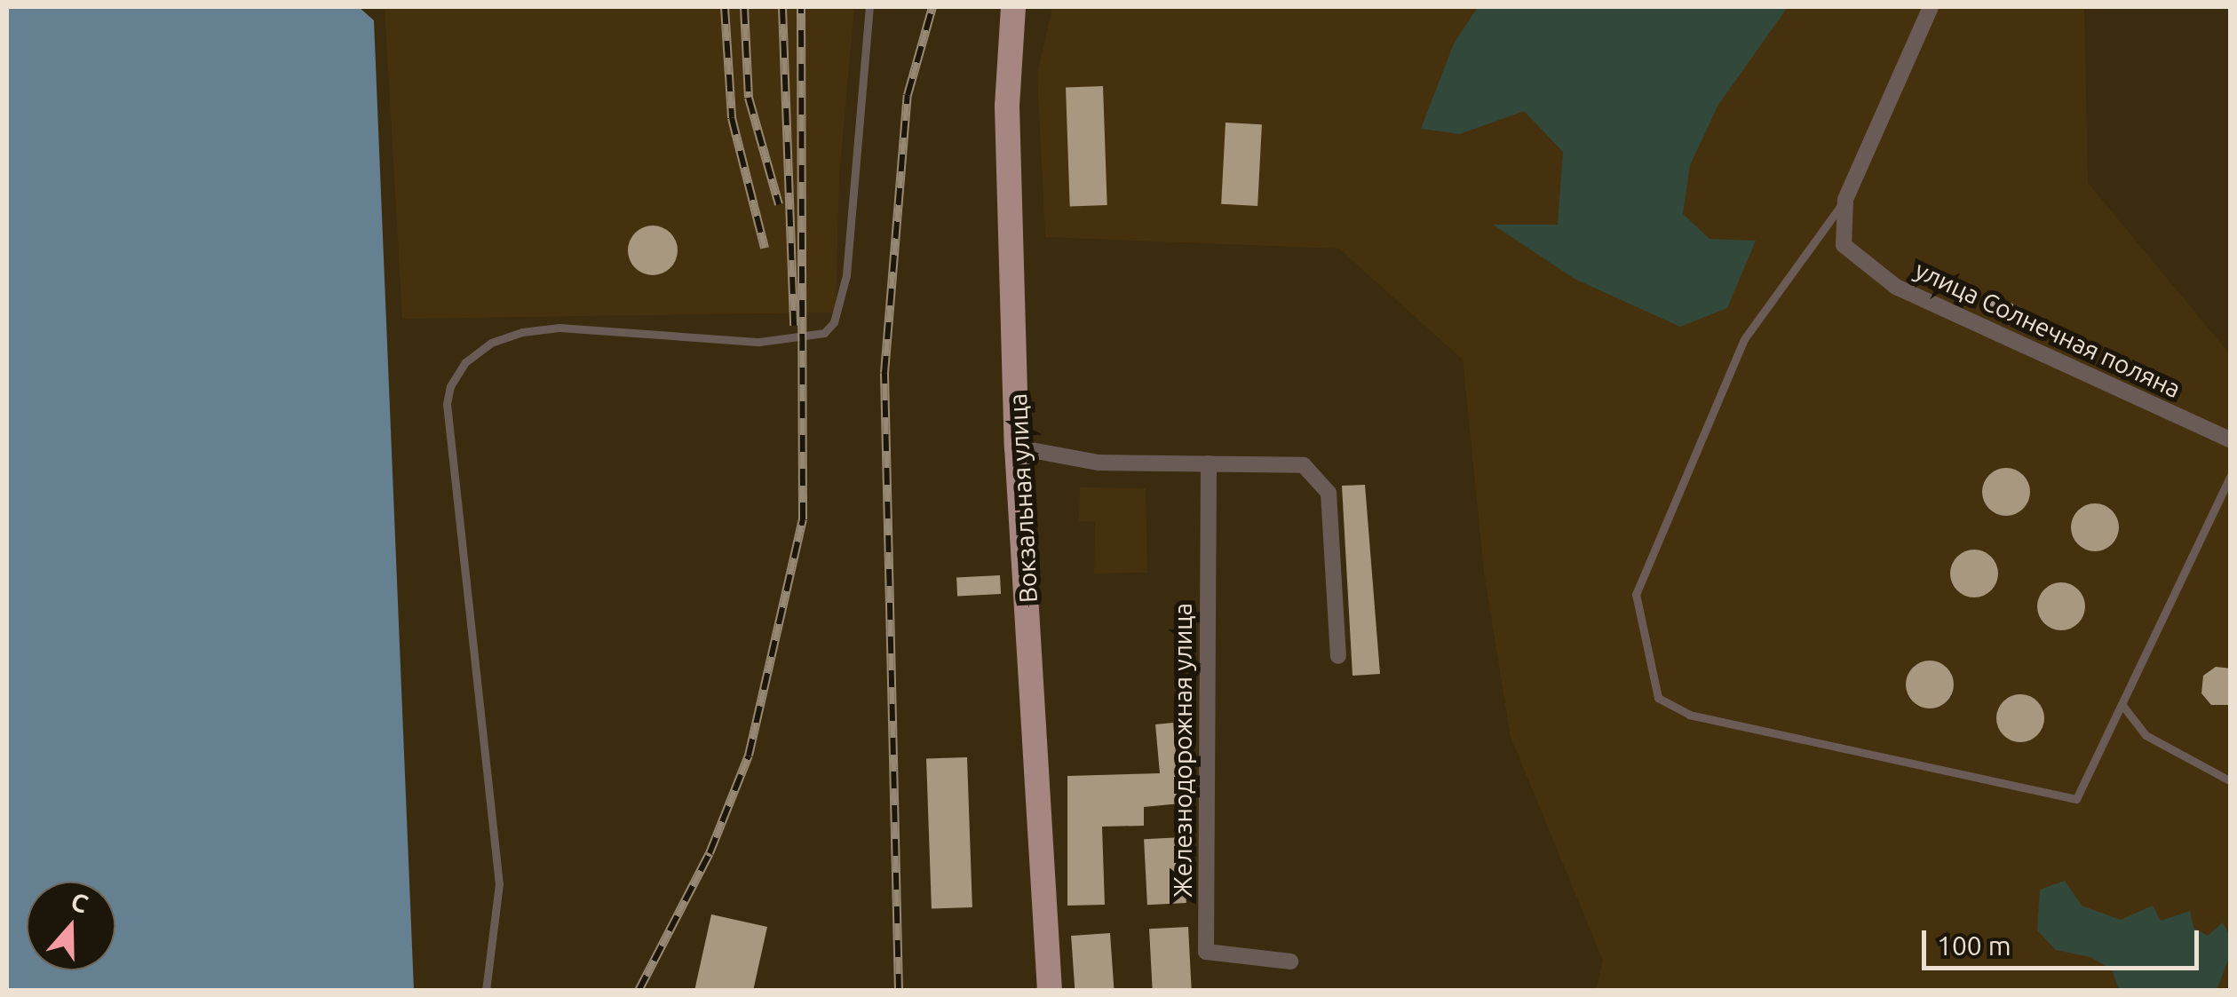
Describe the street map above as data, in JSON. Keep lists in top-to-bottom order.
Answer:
{
  "streets": {
    "main road": ["Вокзальная улица"],
    "street": ["улица Солнечная поляна", "Железнодорожная улица"]
  },
  "scale_bar": "100 m",
  "north": "top"
}
